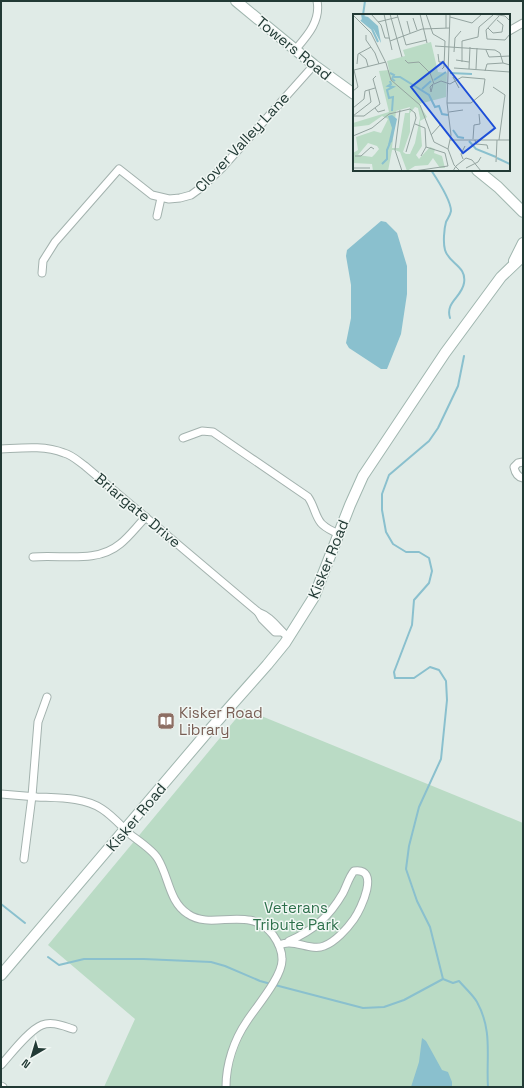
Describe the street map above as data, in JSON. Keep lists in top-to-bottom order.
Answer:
{
  "streets": {
    "main road": ["Towers Road", "Kisker Road"],
    "street": ["Clover Valley Lane", "Briargate Drive"]
  },
  "crossings": [
    ["Towers Road", "Clover Valley Lane"],
    ["Briargate Drive", "Kisker Road"]
  ],
  "parks": ["Veterans Tribute Park"],
  "places": {
    "library": ["Kisker Road Library"]
  },
  "north": "bottom left"
}
